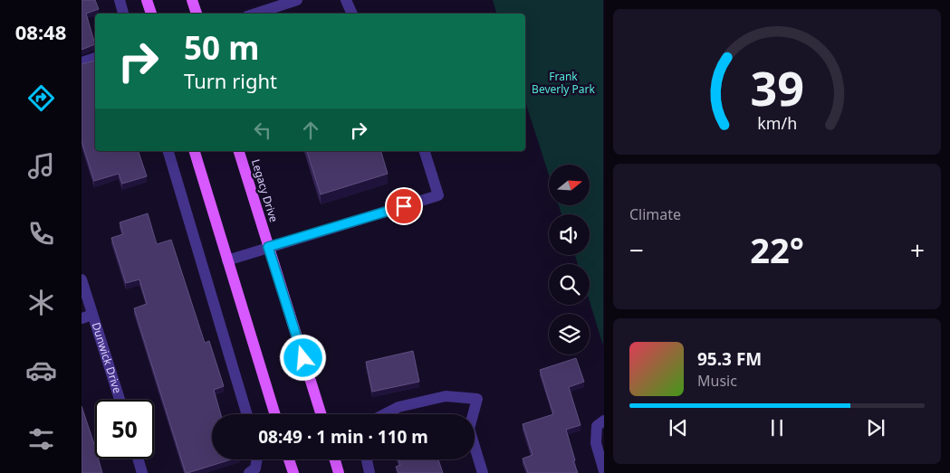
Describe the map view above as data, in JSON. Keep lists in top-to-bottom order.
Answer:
{
  "streets": {
    "main road": ["Legacy Drive"],
    "street": ["Dunwick Drive"]
  },
  "parks": ["Frank Beverly Park"],
  "north": "right",
  "page": {
    "tabs": "08:48",
    "turn": ["50 m", "Turn right"],
    "tile": "Climate",
    "heat": ["−", "22°", "+"],
    "song": ["95.3 FM", "Music"],
    "limit": "50",
    "trip": "08:49 · 1 min · 110 m",
    "gauge": ["39", "km/h"]
  }
}
